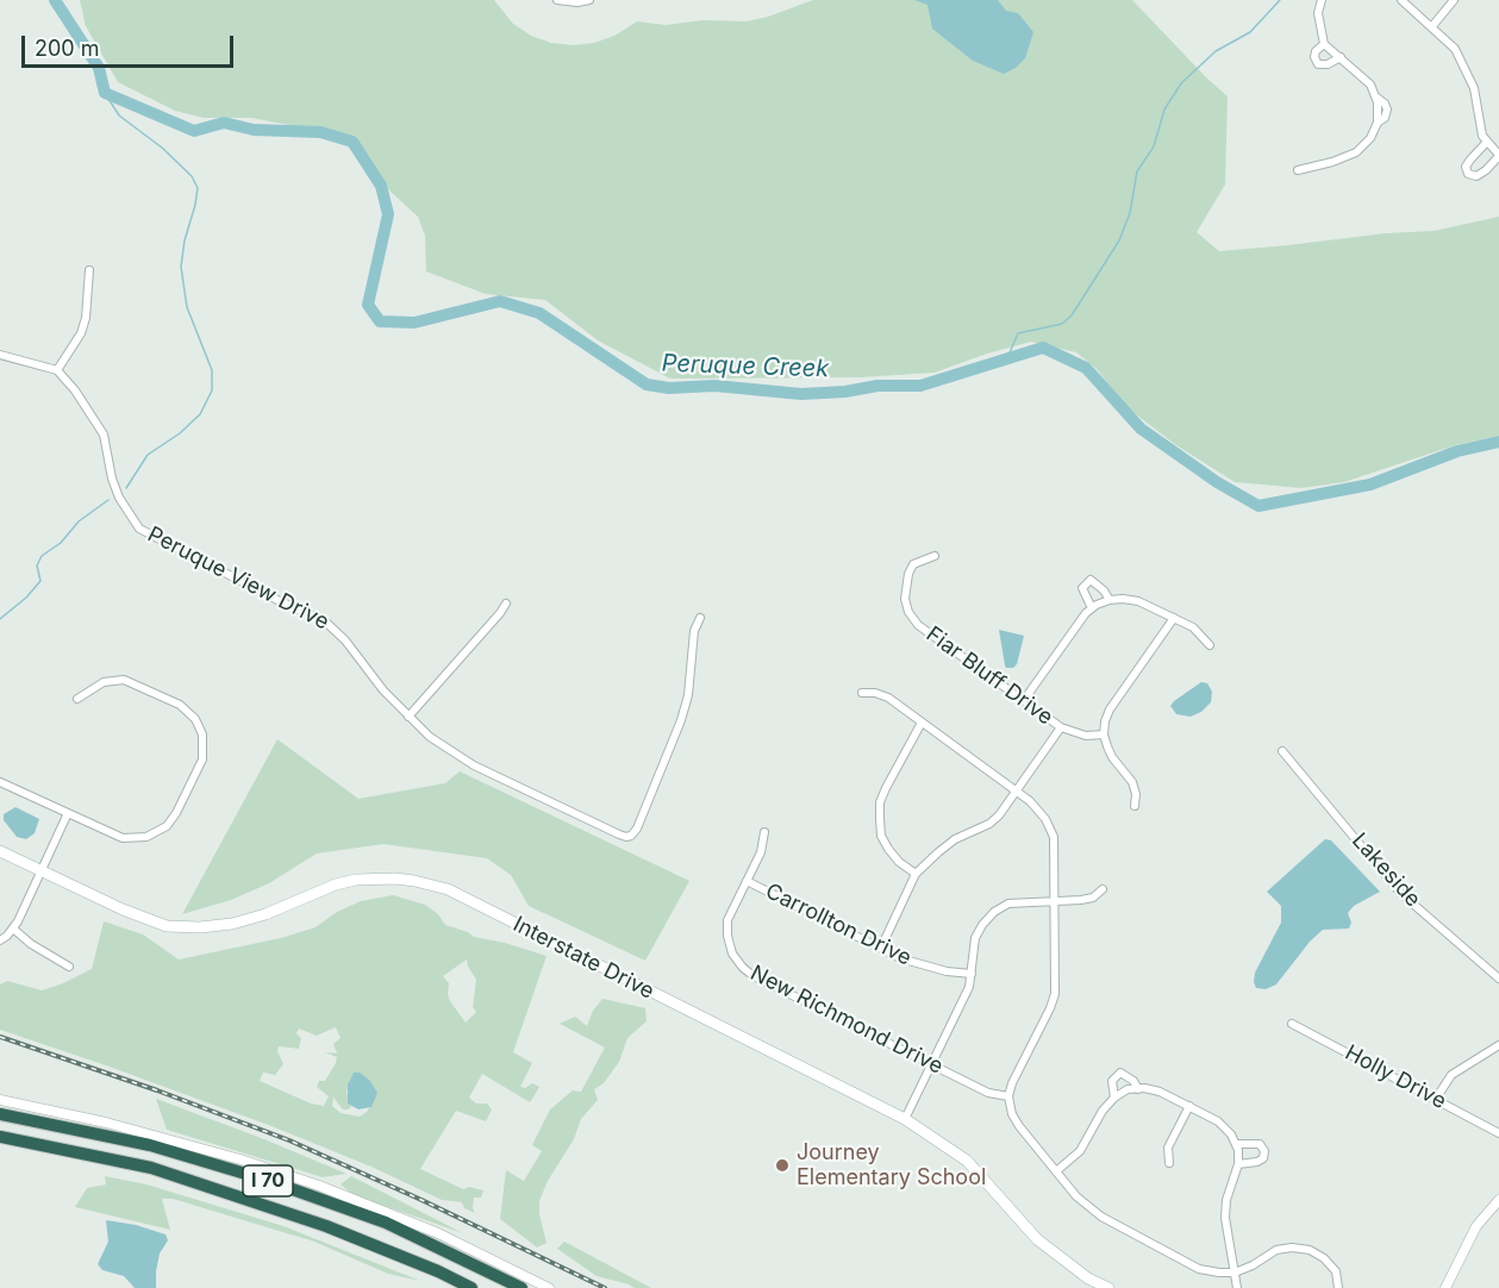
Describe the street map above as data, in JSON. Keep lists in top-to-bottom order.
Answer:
{
  "streets": {
    "highway": ["I 70"],
    "main road": ["Interstate Drive"],
    "street": [
      "Peruque View Drive",
      "Fiar Bluff Drive",
      "Lakeside",
      "Carrollton Drive",
      "New Richmond Drive",
      "Holly Drive"
    ]
  },
  "crossings": [
    ["Carrollton Drive", "New Richmond Drive"]
  ],
  "water": ["Peruque Creek"],
  "places": ["Journey Elementary School"],
  "scale_bar": "200 m"
}
